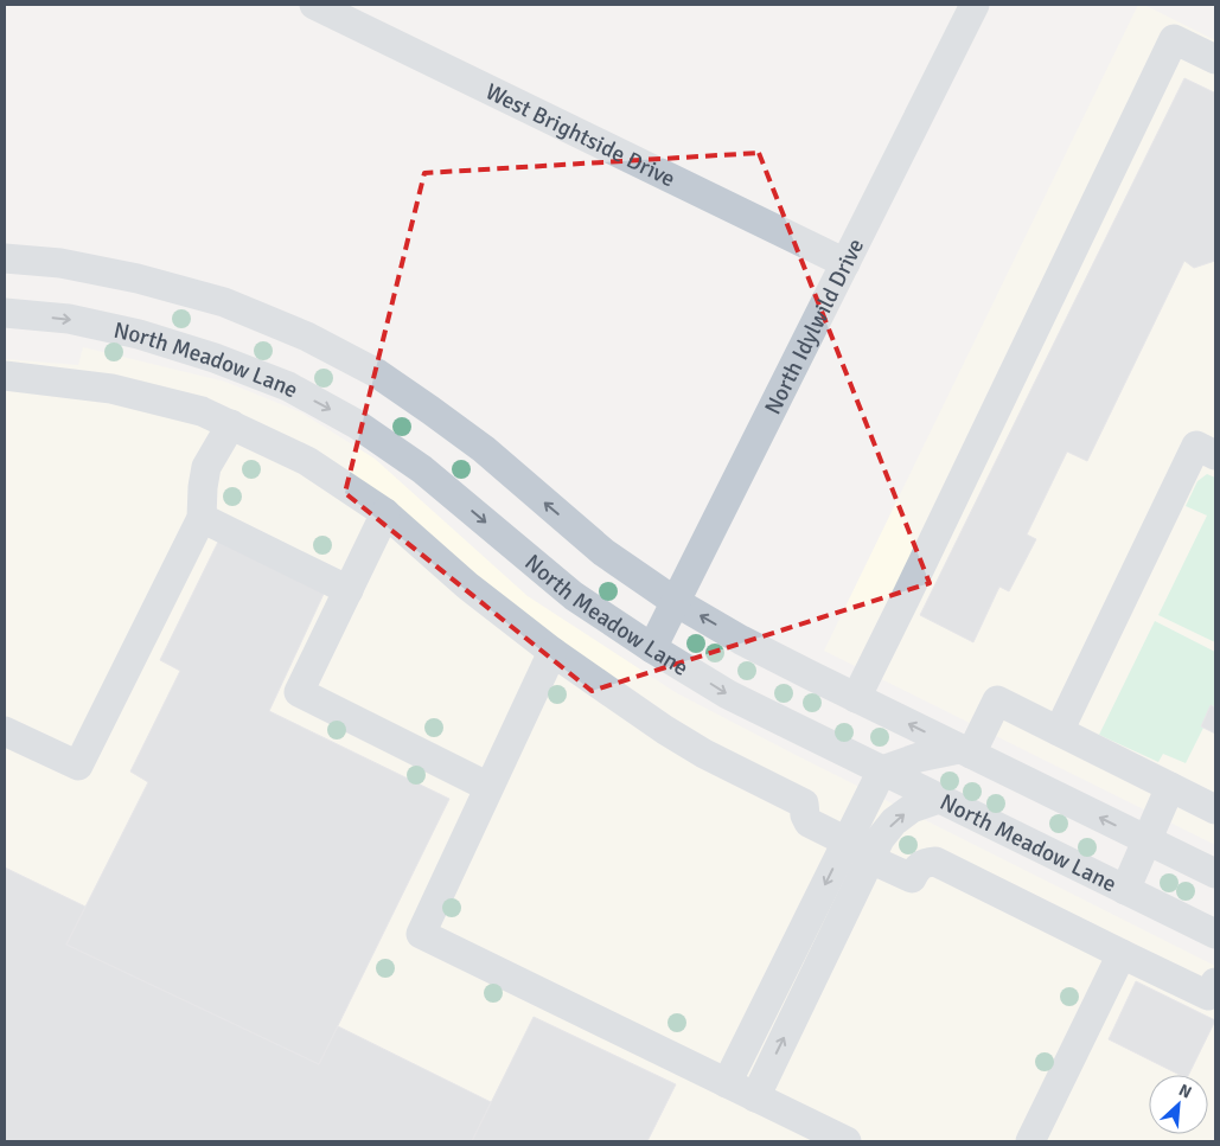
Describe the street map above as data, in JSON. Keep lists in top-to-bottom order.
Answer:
{
  "streets": {
    "street": ["West Brightside Drive", "North Idylwild Drive", "North Meadow Lane"]
  },
  "crossings": [
    ["West Brightside Drive", "North Idylwild Drive"],
    ["North Idylwild Drive", "North Meadow Lane"]
  ],
  "north": "top right"
}
